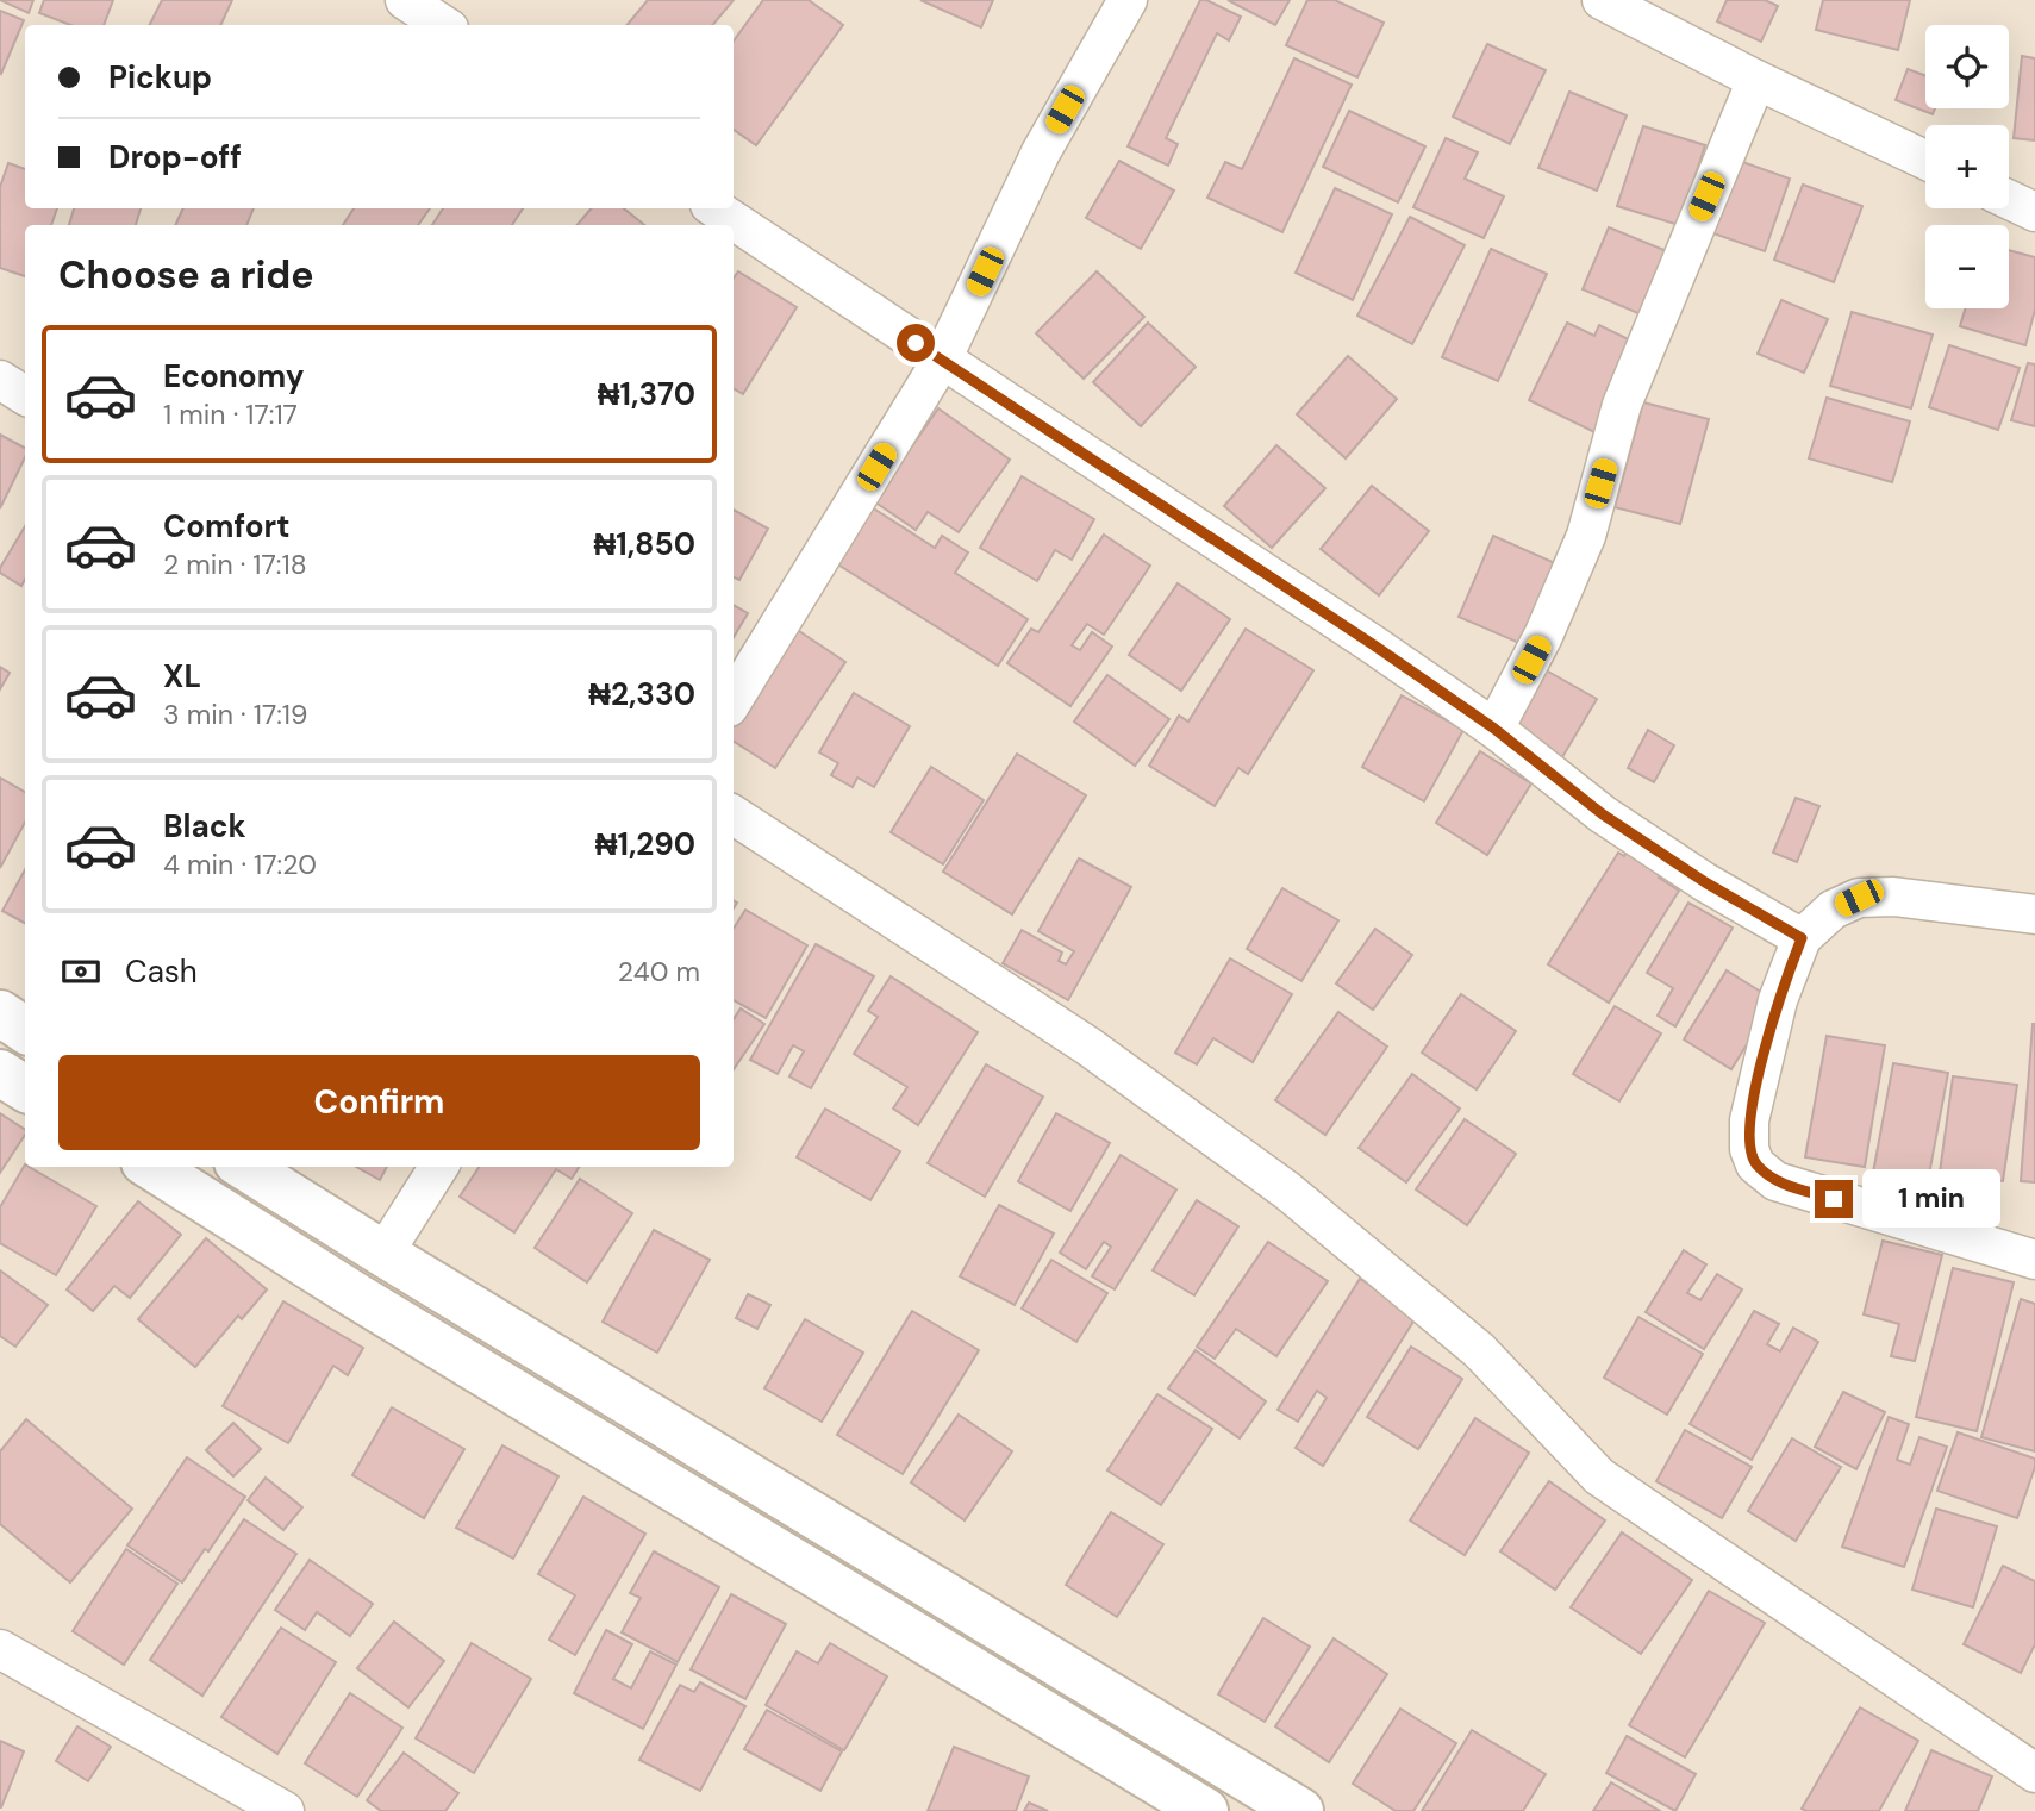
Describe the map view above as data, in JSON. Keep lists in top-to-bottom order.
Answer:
{
  "page": {
    "map_buttons": ["+", "−"],
    "banner": ["Pickup", "Drop-off"],
    "heading": "Choose a ride",
    "list": [
      {
        "name": "Economy",
        "note": "1 min · 17:17",
        "value": "₦1,370"
      },
      {
        "name": "Comfort",
        "note": "2 min · 17:18",
        "value": "₦1,850"
      },
      {
        "name": "XL",
        "note": "3 min · 17:19",
        "value": "₦2,330"
      },
      {
        "name": "Black",
        "note": "4 min · 17:20",
        "value": "₦1,290"
      }
    ],
    "pay": ["Cash", "240 m"],
    "buttons": "Confirm",
    "bubble": "1 min"
  }
}
